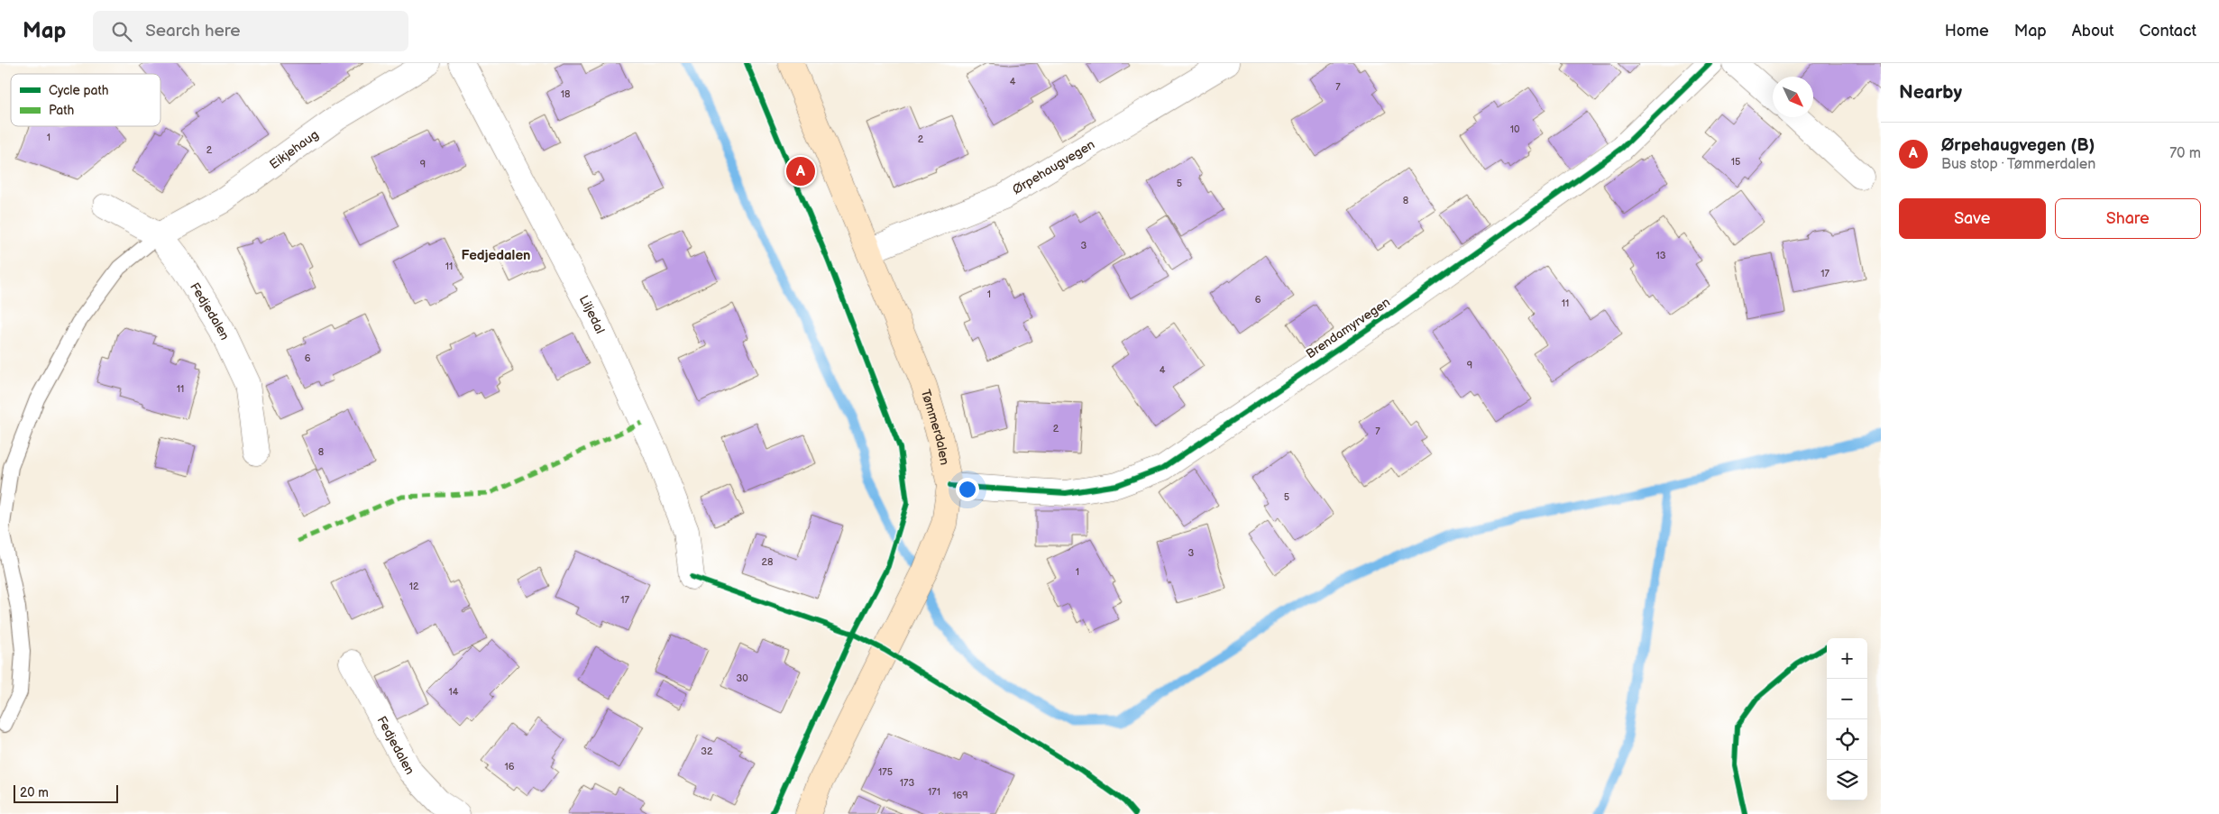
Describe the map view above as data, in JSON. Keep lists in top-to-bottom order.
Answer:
{
  "streets": {
    "street": [
      "Eikjehaug",
      "Ørpehaugvegen",
      "Fedjedalen",
      "Liljedal",
      "Brendamyrvegen",
      "Tømmerdalen"
    ]
  },
  "crossings": [
    ["Eikjehaug", "Fedjedalen"],
    ["Ørpehaugvegen", "Tømmerdalen"],
    ["Brendamyrvegen", "Tømmerdalen"]
  ],
  "districts": ["Fedjedalen"],
  "house_numbers": [
    "4",
    "7",
    "18",
    "10",
    "1",
    "2",
    "2",
    "15",
    "9",
    "5",
    "8",
    "3",
    "13",
    "11",
    "17",
    "1",
    "6",
    "11",
    "6",
    "9",
    "4",
    "11",
    "2",
    "7",
    "8",
    "5",
    "3",
    "28",
    "1",
    "12",
    "17",
    "30",
    "14",
    "32",
    "16",
    "175",
    "173",
    "171",
    "169"
  ],
  "legend": ["Cycle path", "Path"],
  "scale_bar": "20 m",
  "north": "bottom right",
  "page": {
    "header": "Map",
    "search": "Search here",
    "nav": [
      "Home",
      "Map",
      "About",
      "Contact"
    ],
    "heading": "Nearby",
    "list": [
      {
        "mark": "A",
        "name": "Ørpehaugvegen (B)",
        "note": "Bus stop · Tømmerdalen",
        "value": "70 m"
      }
    ],
    "pins": "A",
    "buttons": ["Save", "Share"],
    "map_buttons": ["+", "−"],
    "scale": "20 m"
  }
}
